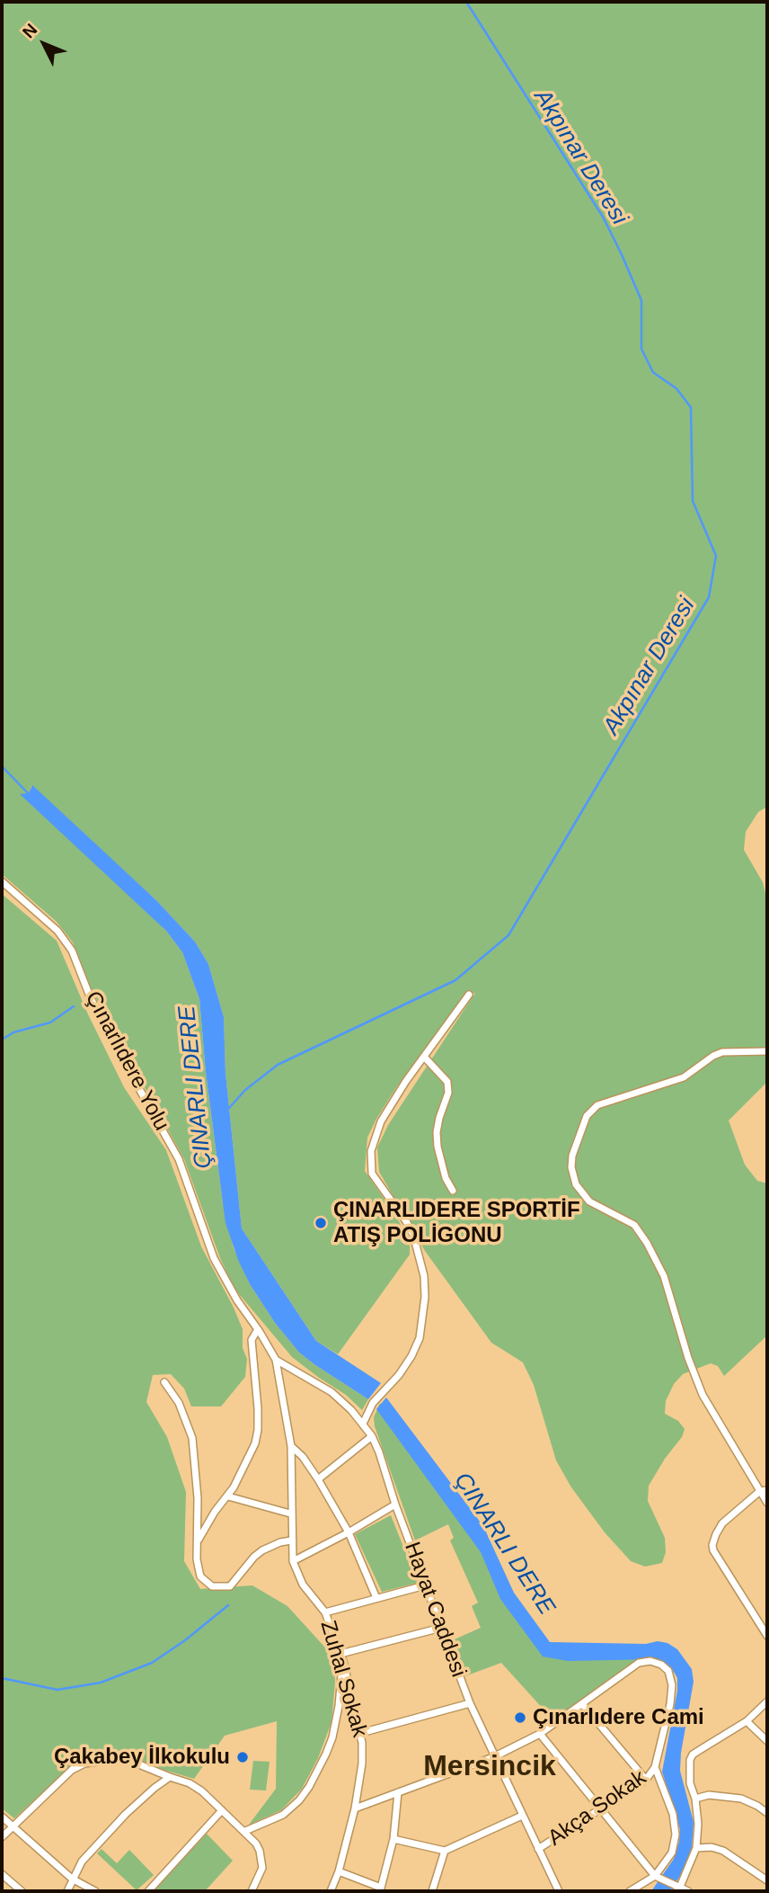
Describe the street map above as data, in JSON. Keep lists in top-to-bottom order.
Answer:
{
  "streets": {
    "street": [
      "Çınarlıdere Yolu",
      "Hayat Caddesi",
      "Zuhal Sokak",
      "Akça Sokak"
    ]
  },
  "crossings": [
    ["Çınarlıdere Yolu", "Hayat Caddesi"],
    ["Çınarlıdere Yolu", "Zuhal Sokak"],
    ["Hayat Caddesi", "Zuhal Sokak"],
    ["Hayat Caddesi", "Akça Sokak"]
  ],
  "districts": ["Mersincik"],
  "water": ["Akpınar Deresi", "ÇINARLI DERE"],
  "places": ["ÇINARLIDERE SPORTİF ATIŞ POLİGONU", "Çınarlıdere Cami", "Çakabey İlkokulu"],
  "north": "top left"
}
